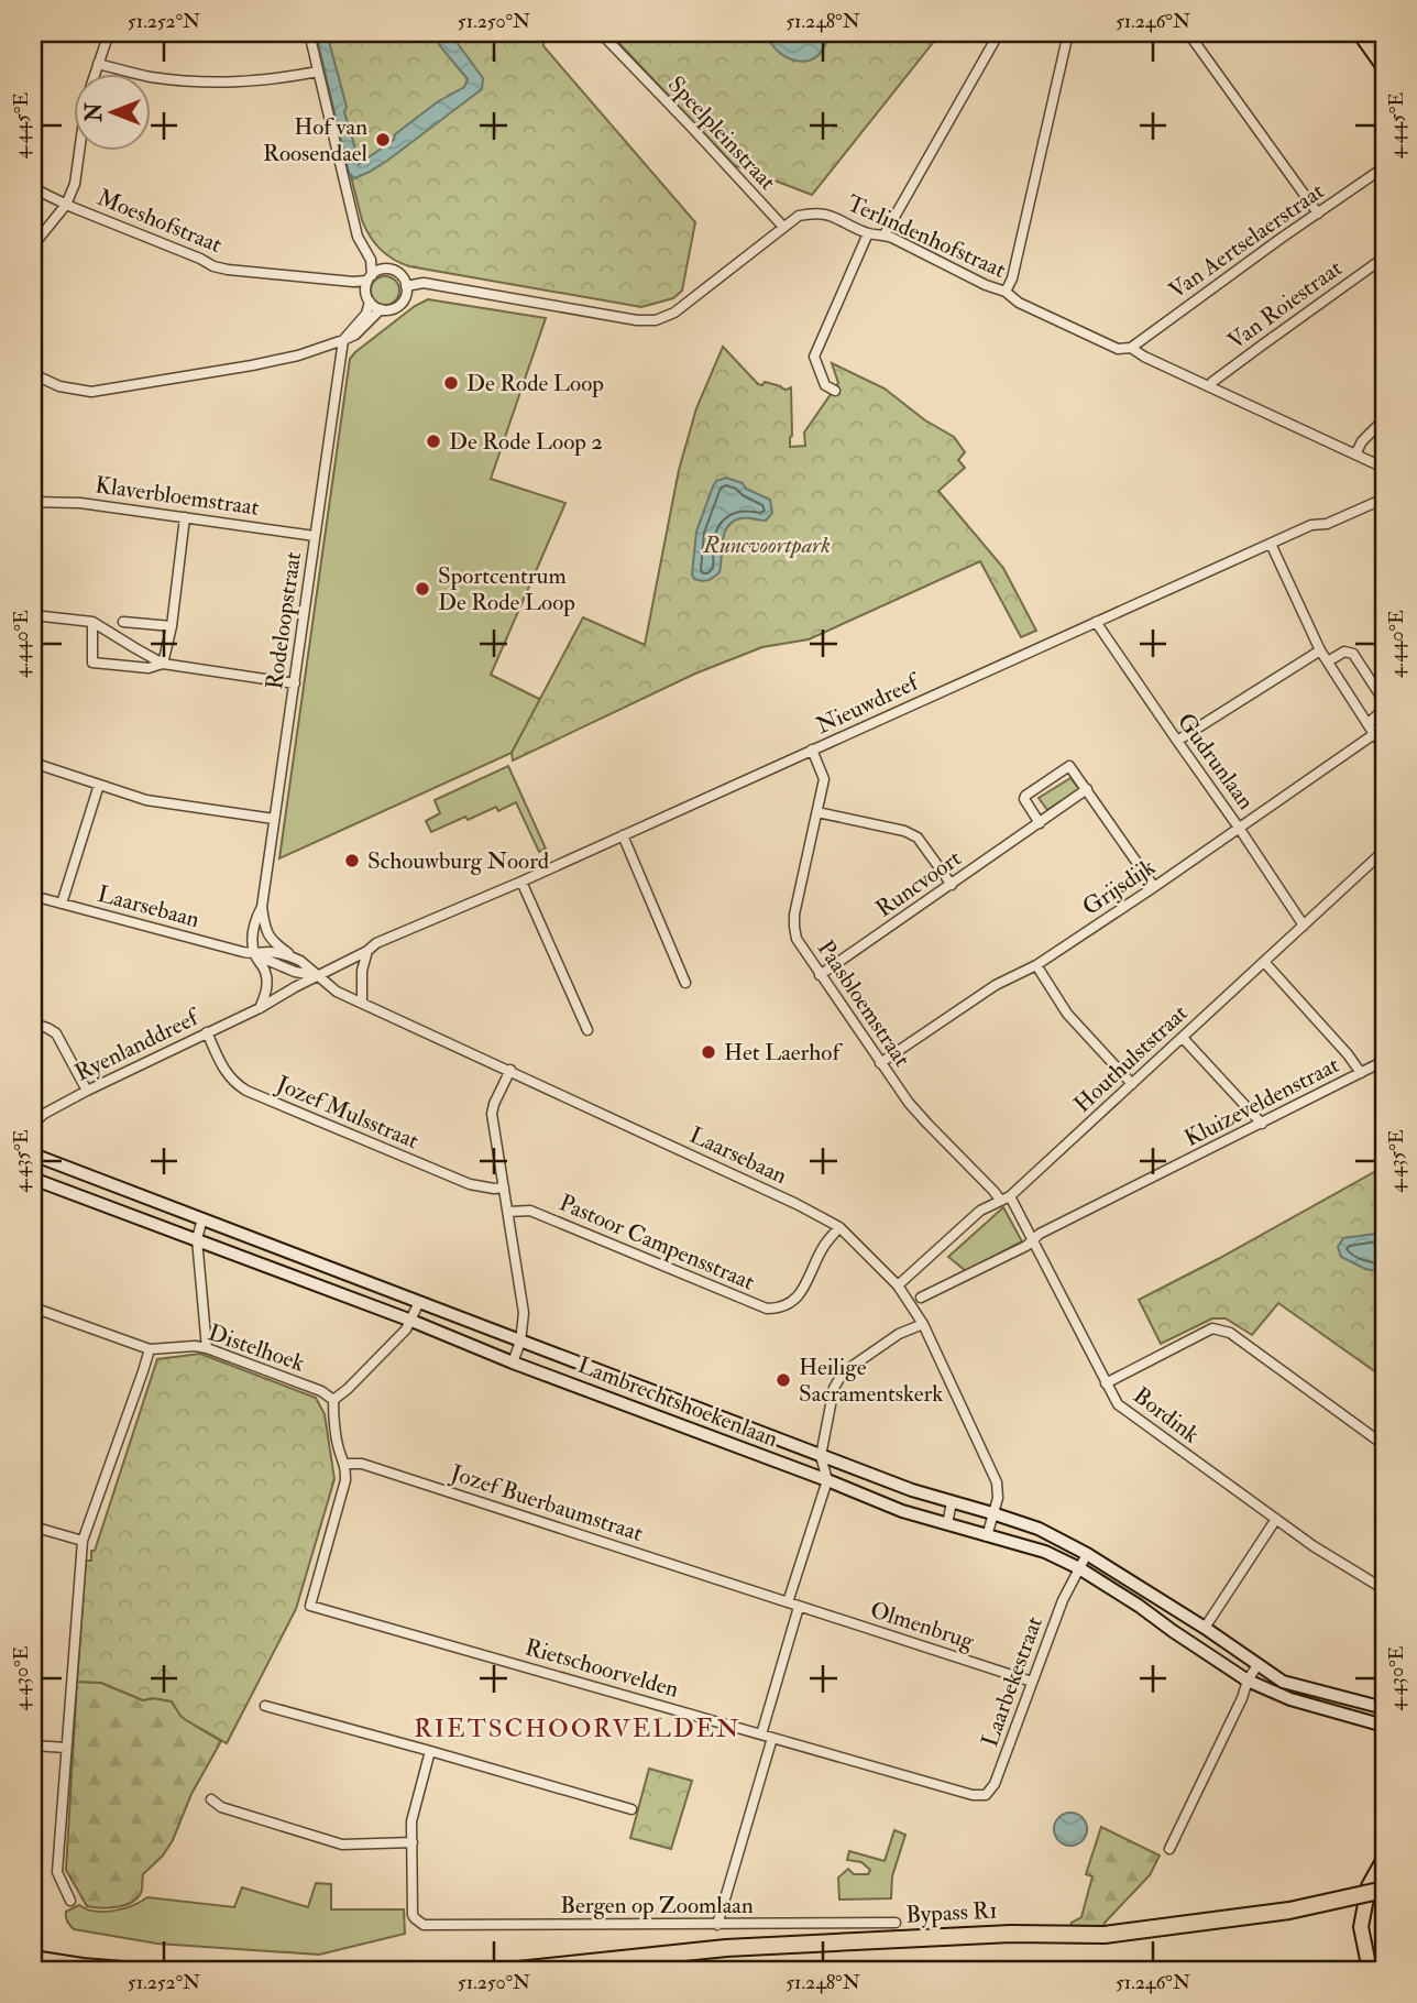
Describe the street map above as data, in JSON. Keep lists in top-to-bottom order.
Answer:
{
  "streets": {
    "highway": ["Bypass R1"],
    "street": [
      "Speelpleinstraat",
      "Moeshofstraat",
      "Terlindenhofstraat",
      "Van Aertselaerstraat",
      "Van Roiestraat",
      "Klaverbloemstraat",
      "Rodeloopstraat",
      "Nieuwdreef",
      "Gudrunlaan",
      "Runcvoort",
      "Grijsdijk",
      "Laarsebaan",
      "Paasbloemstraat",
      "Ryenlanddreef",
      "Houthulststraat",
      "Kluizeveldenstraat",
      "Jozef Mulsstraat",
      "Pastoor Campensstraat",
      "Distelhoek",
      "Lambrechtshoekenlaan",
      "Bordink",
      "Jozef Buerbaumstraat",
      "Olmenbrug",
      "Rietschoorvelden",
      "Laarbekestraat",
      "Bergen op Zoomlaan"
    ]
  },
  "crossings": [
    ["Speelpleinstraat", "Terlindenhofstraat"],
    ["Moeshofstraat", "Terlindenhofstraat"],
    ["Terlindenhofstraat", "Van Aertselaerstraat"],
    ["Terlindenhofstraat", "Van Roiestraat"],
    ["Klaverbloemstraat", "Rodeloopstraat"],
    ["Rodeloopstraat", "Laarsebaan"],
    ["Nieuwdreef", "Gudrunlaan"],
    ["Nieuwdreef", "Laarsebaan"],
    ["Nieuwdreef", "Paasbloemstraat"],
    ["Nieuwdreef", "Ryenlanddreef"],
    ["Gudrunlaan", "Grijsdijk"],
    ["Gudrunlaan", "Houthulststraat"],
    ["Runcvoort", "Paasbloemstraat"],
    ["Grijsdijk", "Paasbloemstraat"],
    ["Laarsebaan", "Ryenlanddreef"],
    ["Laarsebaan", "Houthulststraat"],
    ["Laarsebaan", "Pastoor Campensstraat"],
    ["Laarsebaan", "Lambrechtshoekenlaan"],
    ["Paasbloemstraat", "Houthulststraat"],
    ["Ryenlanddreef", "Jozef Mulsstraat"],
    ["Houthulststraat", "Bordink"],
    ["Kluizeveldenstraat", "Bordink"],
    ["Lambrechtshoekenlaan", "Laarbekestraat"],
    ["Jozef Buerbaumstraat", "Olmenbrug"],
    ["Jozef Buerbaumstraat", "Rietschoorvelden"],
    ["Olmenbrug", "Laarbekestraat"],
    ["Rietschoorvelden", "Laarbekestraat"]
  ],
  "districts": ["RIETSCHOORVELDEN"],
  "parks": ["Runcvoortpark"],
  "places": [
    "Hof van Roosendael",
    "De Rode Loop",
    "De Rode Loop 2",
    "Sportcentrum De Rode Loop",
    "Schouwburg Noord",
    "Het Laerhof",
    "Heilige Sacramentskerk"
  ],
  "north": "left",
  "coordinates": [
    "51.252°N",
    "51.250°N",
    "51.248°N",
    "51.246°N",
    "4.445°E",
    "4.440°E",
    "4.435°E",
    "4.430°E"
  ]
}
